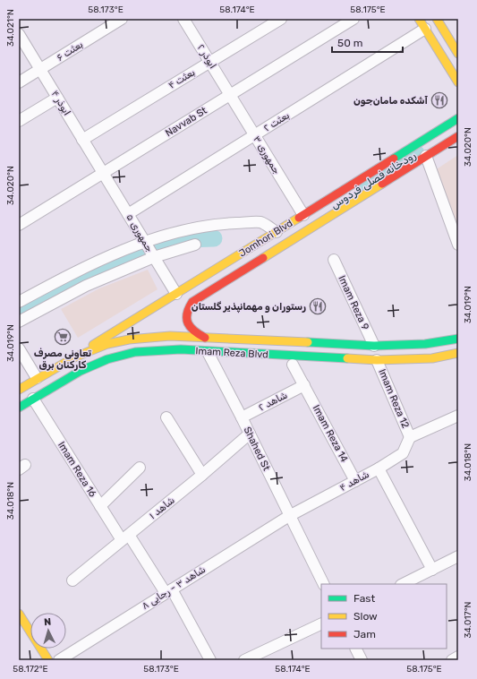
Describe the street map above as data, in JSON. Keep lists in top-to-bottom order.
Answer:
{
  "streets": {
    "main road": ["Jomhori Blvd", "Imam Reza Blvd"],
    "street": [
      "بعثت ۶",
      "ابوذر ۲",
      "بعثت ۴",
      "ابوذر ۴",
      "Navvab St",
      "بعثت ۲",
      "جمهوری ۳",
      "جمهوری ۵",
      "Imam Reza 9",
      "Imam Reza 12",
      "شاهد ۲",
      "Imam Reza 14",
      "Shahed St",
      "Imam Reza 16",
      "شاهد ۴",
      "شاهد ۱",
      "شاهد ۳ - رجایی ۸"
    ]
  },
  "crossings": [
    ["بعثت ۶", "ابوذر ۴"],
    ["ابوذر ۲", "بعثت ۴"],
    ["ابوذر ۲", "Navvab St"],
    ["ابوذر ۲", "جمهوری ۳"],
    ["بعثت ۴", "ابوذر ۴"],
    ["ابوذر ۴", "Navvab St"],
    ["ابوذر ۴", "جمهوری ۵"],
    ["Navvab St", "جمهوری ۳"],
    ["Navvab St", "جمهوری ۵"],
    ["بعثت ۲", "جمهوری ۳"],
    ["بعثت ۲", "جمهوری ۵"],
    ["جمهوری ۳", "Jomhori Blvd"],
    ["جمهوری ۵", "Jomhori Blvd"],
    ["Jomhori Blvd", "Imam Reza Blvd"],
    ["Imam Reza 9", "Imam Reza Blvd"],
    ["Imam Reza Blvd", "Imam Reza 12"],
    ["Imam Reza Blvd", "Shahed St"],
    ["Imam Reza Blvd", "Imam Reza 16"],
    ["Imam Reza 12", "شاهد ۴"],
    ["شاهد ۲", "Imam Reza 14"],
    ["شاهد ۲", "Shahed St"],
    ["Imam Reza 14", "شاهد ۴"],
    ["Shahed St", "شاهد ۴"],
    ["Shahed St", "شاهد ۱"],
    ["Shahed St", "شاهد ۳ - رجایی ۸"],
    ["Imam Reza 16", "شاهد ۱"],
    ["Imam Reza 16", "شاهد ۳ - رجایی ۸"],
    ["شاهد ۴", "شاهد ۳ - رجایی ۸"]
  ],
  "water": ["رودخانه فصلی فردوس"],
  "places": {
    "restaurant": ["آشکده مامان‌جون", "رستوران و مهمانپذیر گلستان"],
    "supermarket": ["تعاونی مصرف کارکنان برق"]
  },
  "legend": ["Fast", "Slow", "Jam"],
  "scale_bar": "50 m",
  "north": "top",
  "coordinates": [
    "58.173°E",
    "58.174°E",
    "58.175°E",
    "34.021°N",
    "34.020°N",
    "34.019°N",
    "34.018°N",
    "34.017°N",
    "58.172°E"
  ]
}
